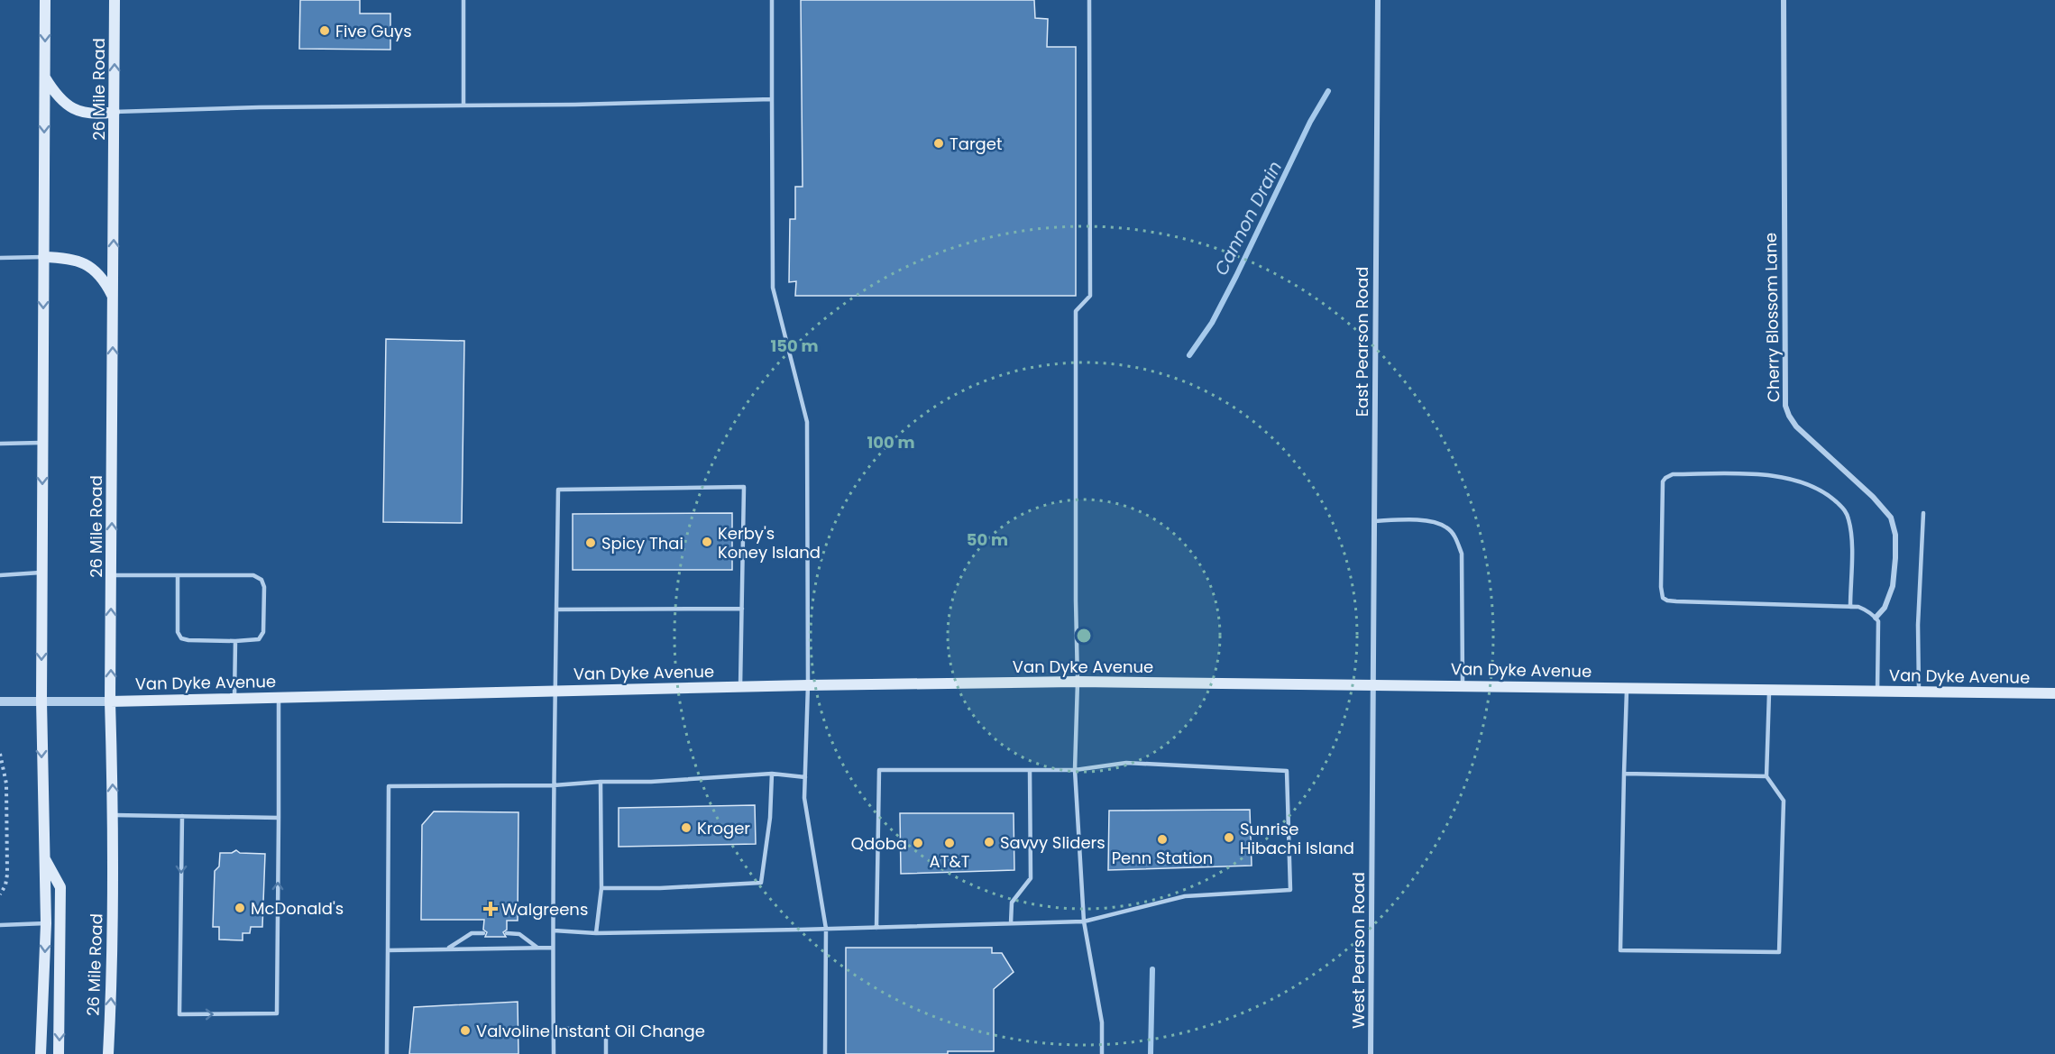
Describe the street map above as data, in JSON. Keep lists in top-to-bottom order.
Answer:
{
  "streets": {
    "main road": ["26 Mile Road", "Van Dyke Avenue"],
    "street": ["Cherry Blossom Lane", "East Pearson Road", "West Pearson Road"]
  },
  "crossings": [
    ["26 Mile Road", "Van Dyke Avenue"],
    ["East Pearson Road", "Van Dyke Avenue"],
    ["East Pearson Road", "West Pearson Road"],
    ["Van Dyke Avenue", "West Pearson Road"]
  ],
  "water": ["Cannon Drain"],
  "places": {
    "other": [
      "Five Guys",
      "Target",
      "Kerby's Koney Island",
      "Spicy Thai",
      "Kroger",
      "Sunrise Hibachi Island",
      "Penn Station",
      "Savvy Sliders",
      "Qdoba",
      "AT&T",
      "McDonald's",
      "Valvoline Instant Oil Change"
    ],
    "health": ["Walgreens"]
  },
  "rings": ["150 m", "100 m", "50 m"]
}
